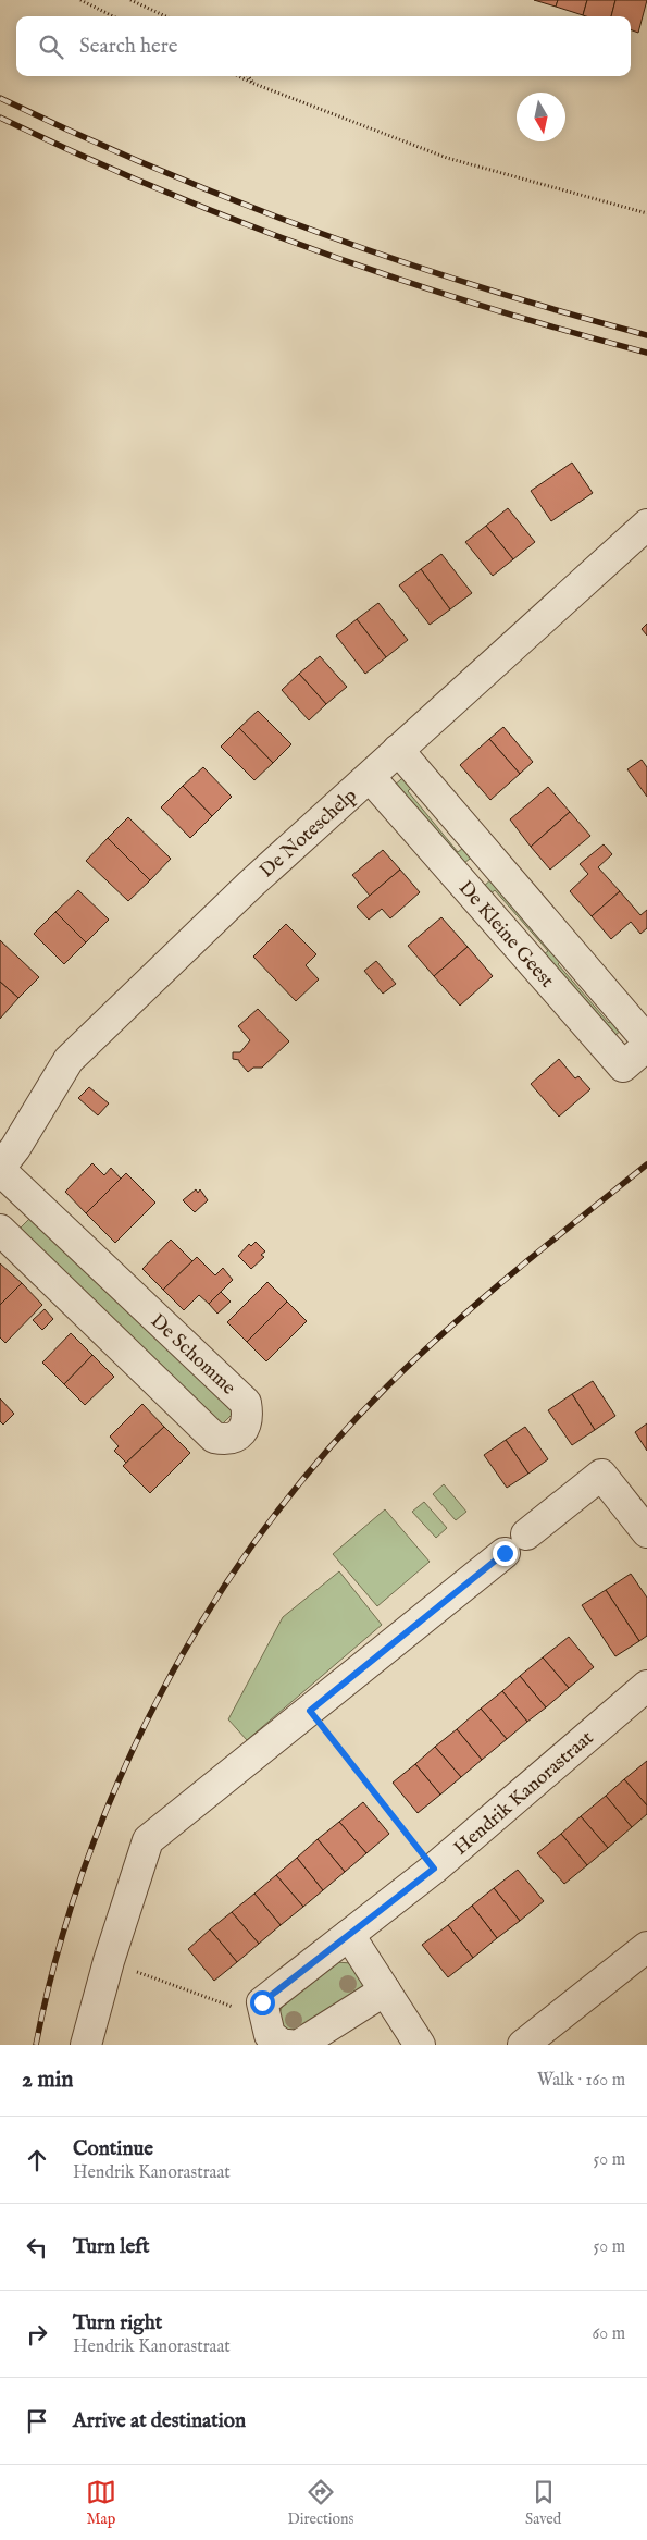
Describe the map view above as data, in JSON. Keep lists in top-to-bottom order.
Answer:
{
  "streets": {
    "street": [
      "De Noteschelp",
      "De Kleine Geest",
      "De Schomme",
      "Hendrik Kanorastraat"
    ]
  },
  "crossings": [
    ["De Noteschelp", "De Kleine Geest"],
    ["De Noteschelp", "De Schomme"]
  ],
  "north": "bottom",
  "page": {
    "search": "Search here",
    "heading": ["2 min", "Walk · 160 m"],
    "list": [
      ["Continue", "Hendrik Kanorastraat", "50 m"],
      ["Turn left", "50 m"],
      ["Turn right", "Hendrik Kanorastraat", "60 m"],
      "Arrive at destination"
    ],
    "nav": ["Map", "Directions", "Saved"]
  }
}
